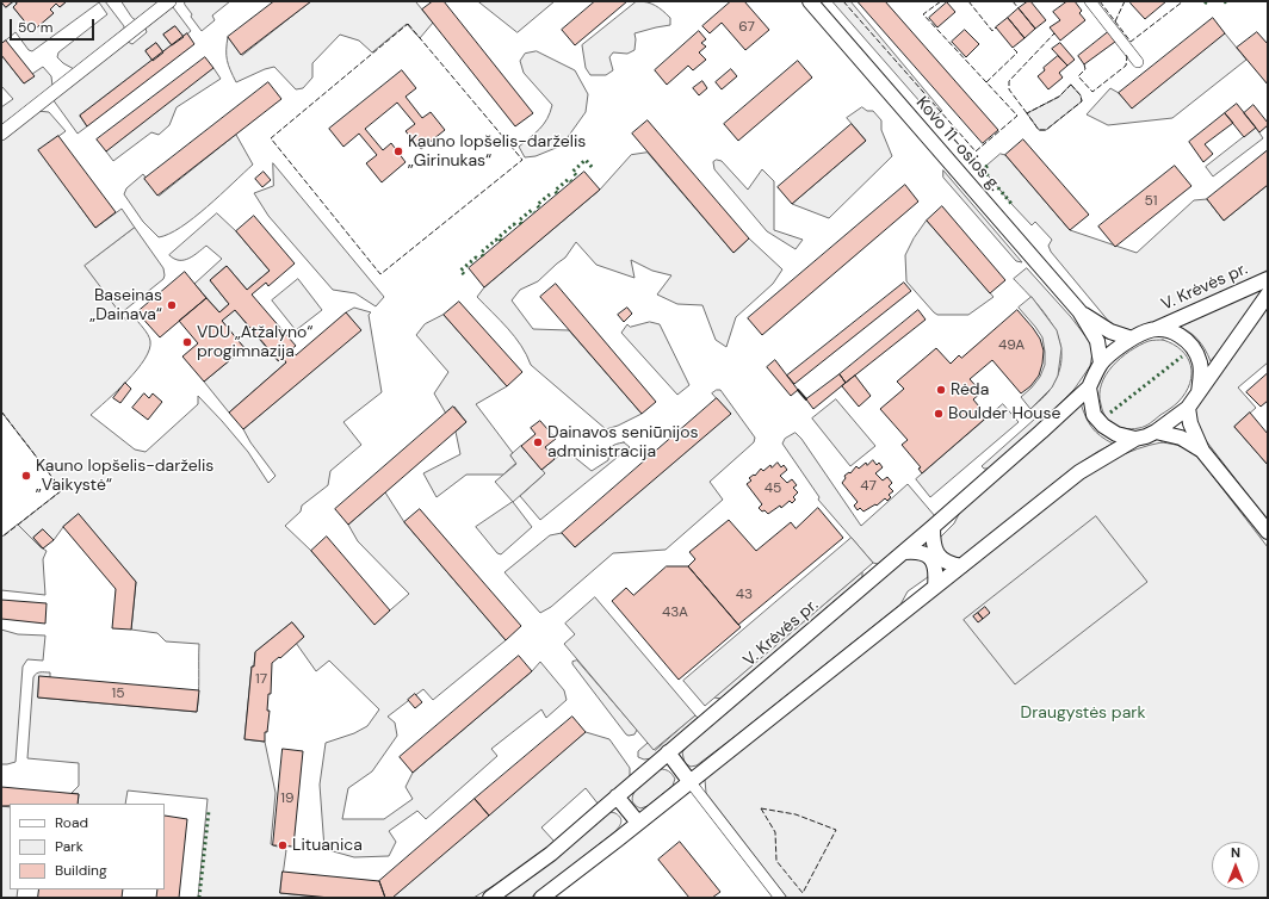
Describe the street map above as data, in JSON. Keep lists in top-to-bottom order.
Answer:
{
  "streets": {
    "main road": ["Kovo 11-osios g.", "V. Krėvės pr."]
  },
  "crossings": [
    ["Kovo 11-osios g.", "V. Krėvės pr."]
  ],
  "parks": ["Draugystės park"],
  "places": [
    "Kauno lopšelis-darželis „Girinukas“",
    "Baseinas „Dainava“",
    "VDU „Atžalyno“ progimnazija",
    "Rėda",
    "Boulder House",
    "Dainavos seniūnijos administracija",
    "Kauno lopšelis-darželis „Vaikystė“",
    "Lituanica"
  ],
  "house_numbers": [
    "67",
    "51",
    "49A",
    "47",
    "45",
    "43",
    "43A",
    "17",
    "15",
    "19"
  ],
  "legend": ["Road", "Park", "Building"],
  "scale_bar": "50 m",
  "north": "top"
}
